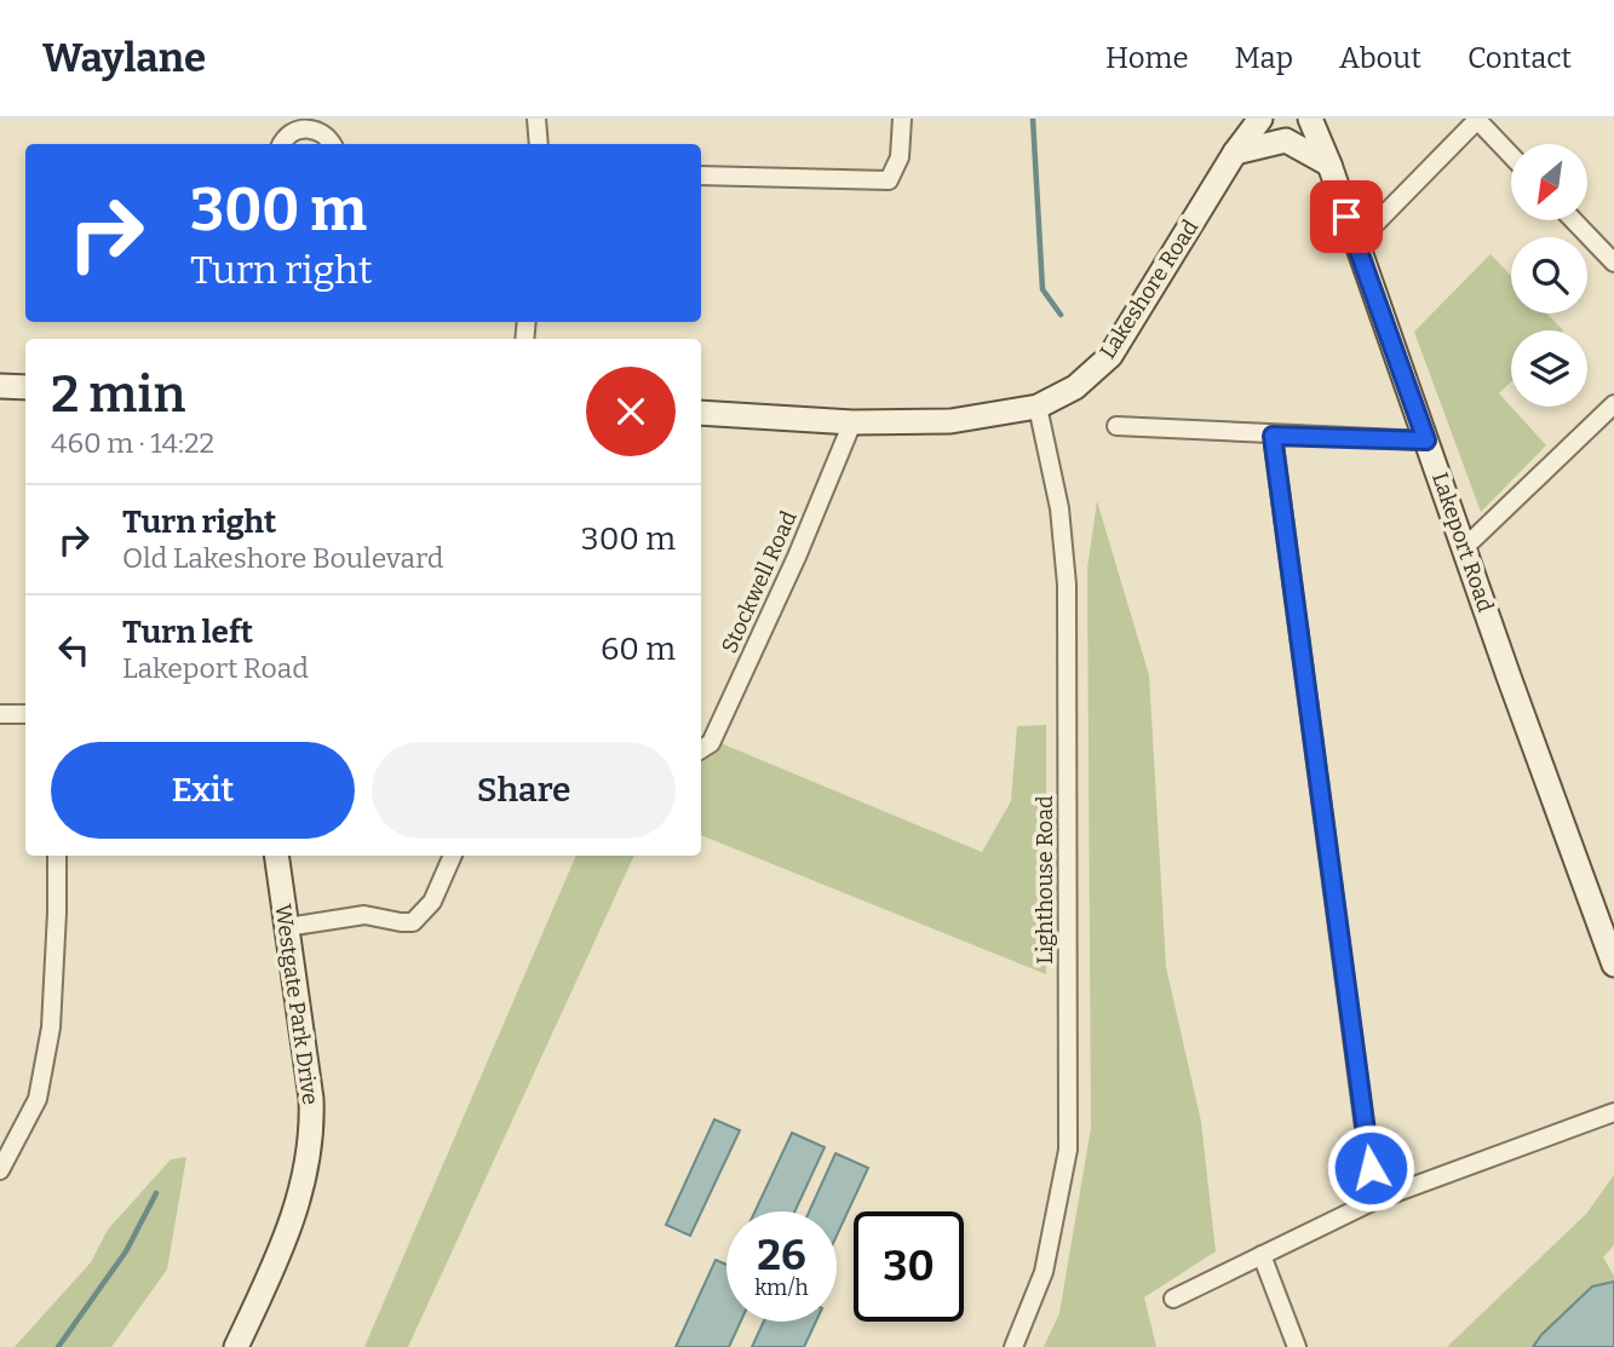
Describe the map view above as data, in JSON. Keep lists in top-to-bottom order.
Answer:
{
  "streets": {
    "main road": ["Lakeshore Road", "Lakeport Road", "Westgate Park Drive"],
    "street": ["Stockwell Road", "Lighthouse Road"]
  },
  "crossings": [
    ["Lakeshore Road", "Stockwell Road"],
    ["Lakeshore Road", "Lighthouse Road"]
  ],
  "north": "bottom left",
  "page": {
    "header": "Waylane",
    "nav": [
      "Home",
      "Map",
      "About",
      "Contact"
    ],
    "turn": ["300 m", "Turn right"],
    "heading": ["2 min", "460 m · 14:22"],
    "list": [
      {
        "name": "Turn right",
        "note": "Old Lakeshore Boulevard",
        "value": "300 m"
      },
      {
        "name": "Turn left",
        "note": "Lakeport Road",
        "value": "60 m"
      }
    ],
    "buttons": ["Exit", "Share"],
    "speed": "26 km/h",
    "limit": "30"
  }
}
